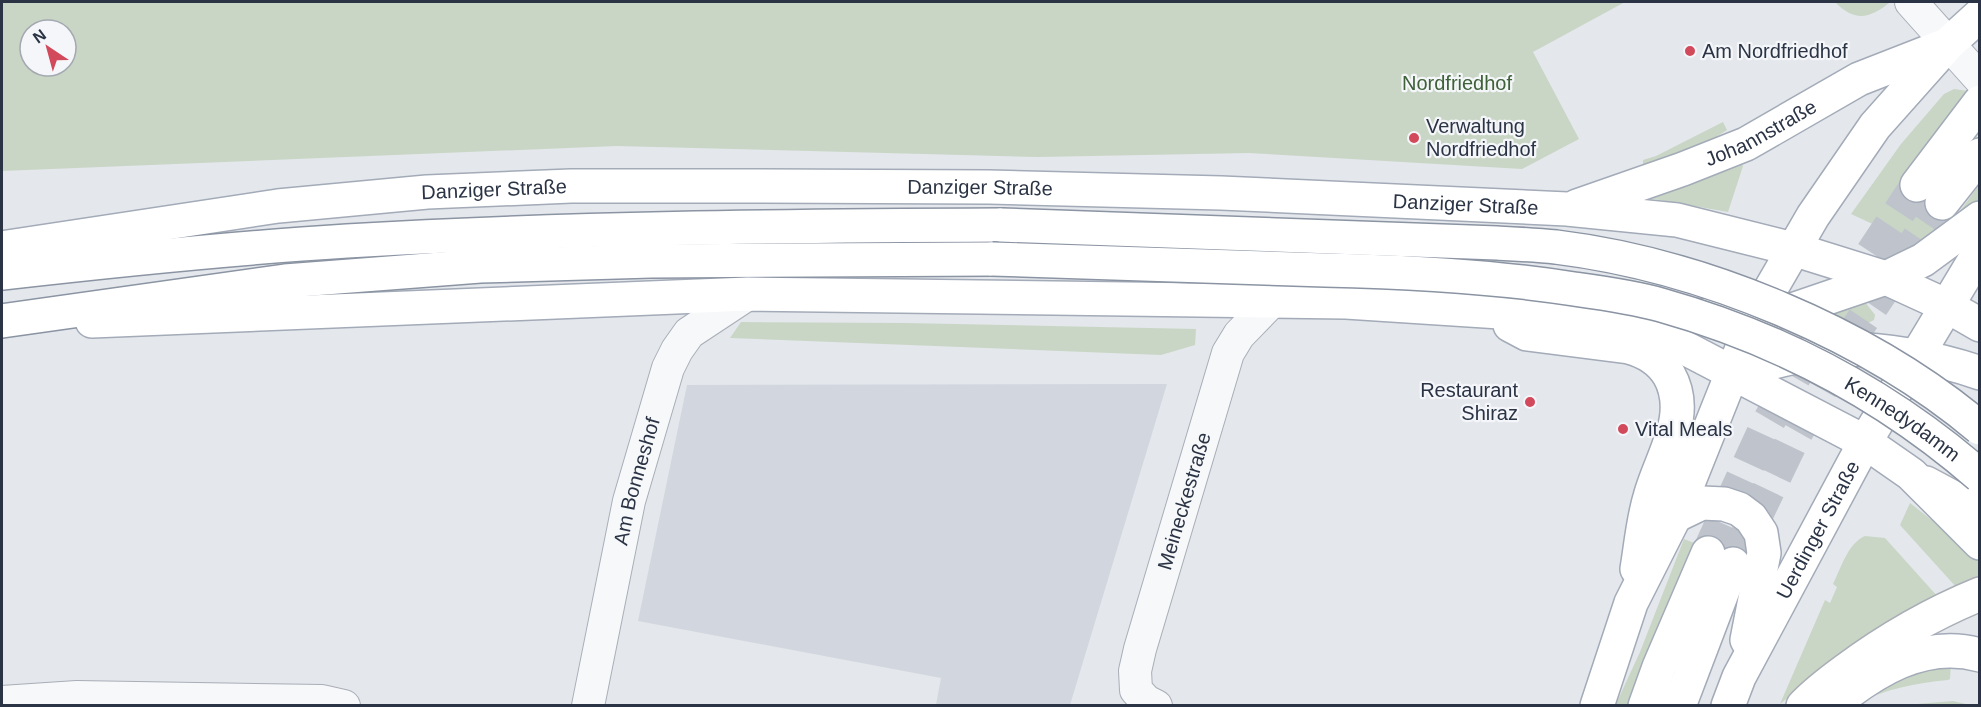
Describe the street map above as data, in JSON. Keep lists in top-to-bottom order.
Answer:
{
  "streets": {
    "main road": [
      "Johannstraße",
      "Danziger Straße",
      "Kennedydamm",
      "Uerdinger Straße"
    ],
    "street": ["Am Bonneshof", "Meineckestraße"]
  },
  "crossings": [
    ["Johannstraße", "Danziger Straße"],
    ["Johannstraße", "Kennedydamm"],
    ["Danziger Straße", "Kennedydamm"],
    ["Kennedydamm", "Uerdinger Straße"]
  ],
  "parks": ["Nordfriedhof"],
  "places": [
    "Am Nordfriedhof",
    "Verwaltung Nordfriedhof",
    "Restaurant Shiraz",
    "Vital Meals"
  ],
  "north": "top left"
}
